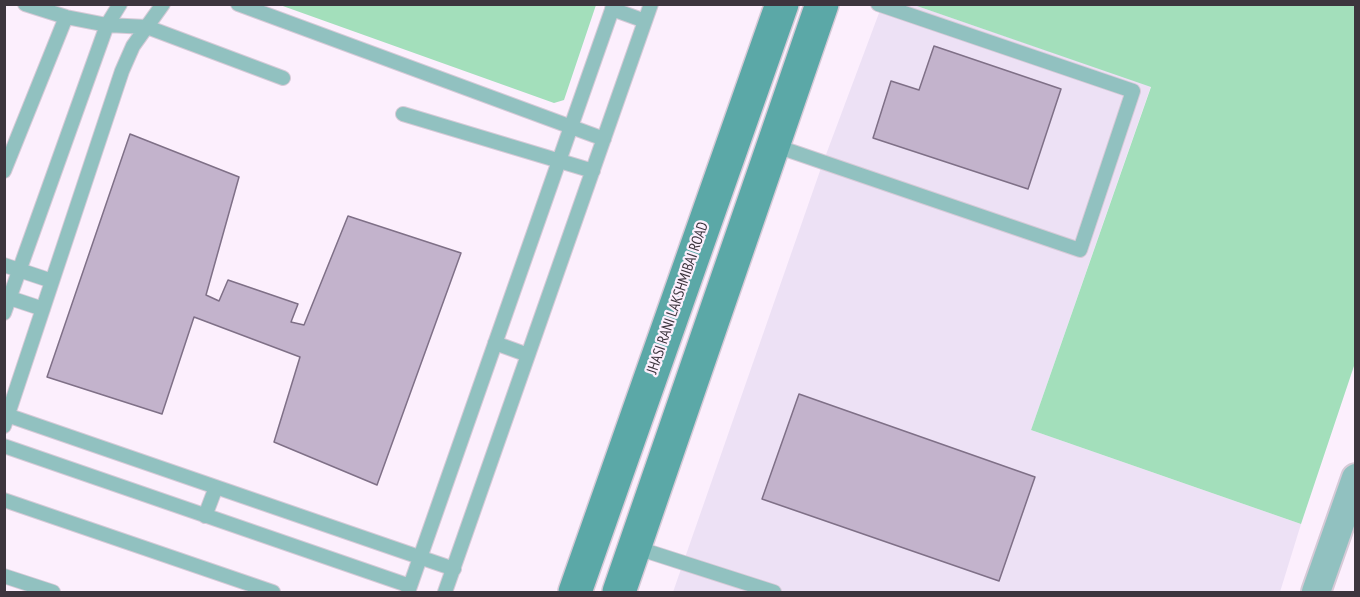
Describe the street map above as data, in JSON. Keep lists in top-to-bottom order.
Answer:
{
  "streets": {
    "main road": ["JHASI RANI LAKSHMIBAI ROAD"]
  }
}
